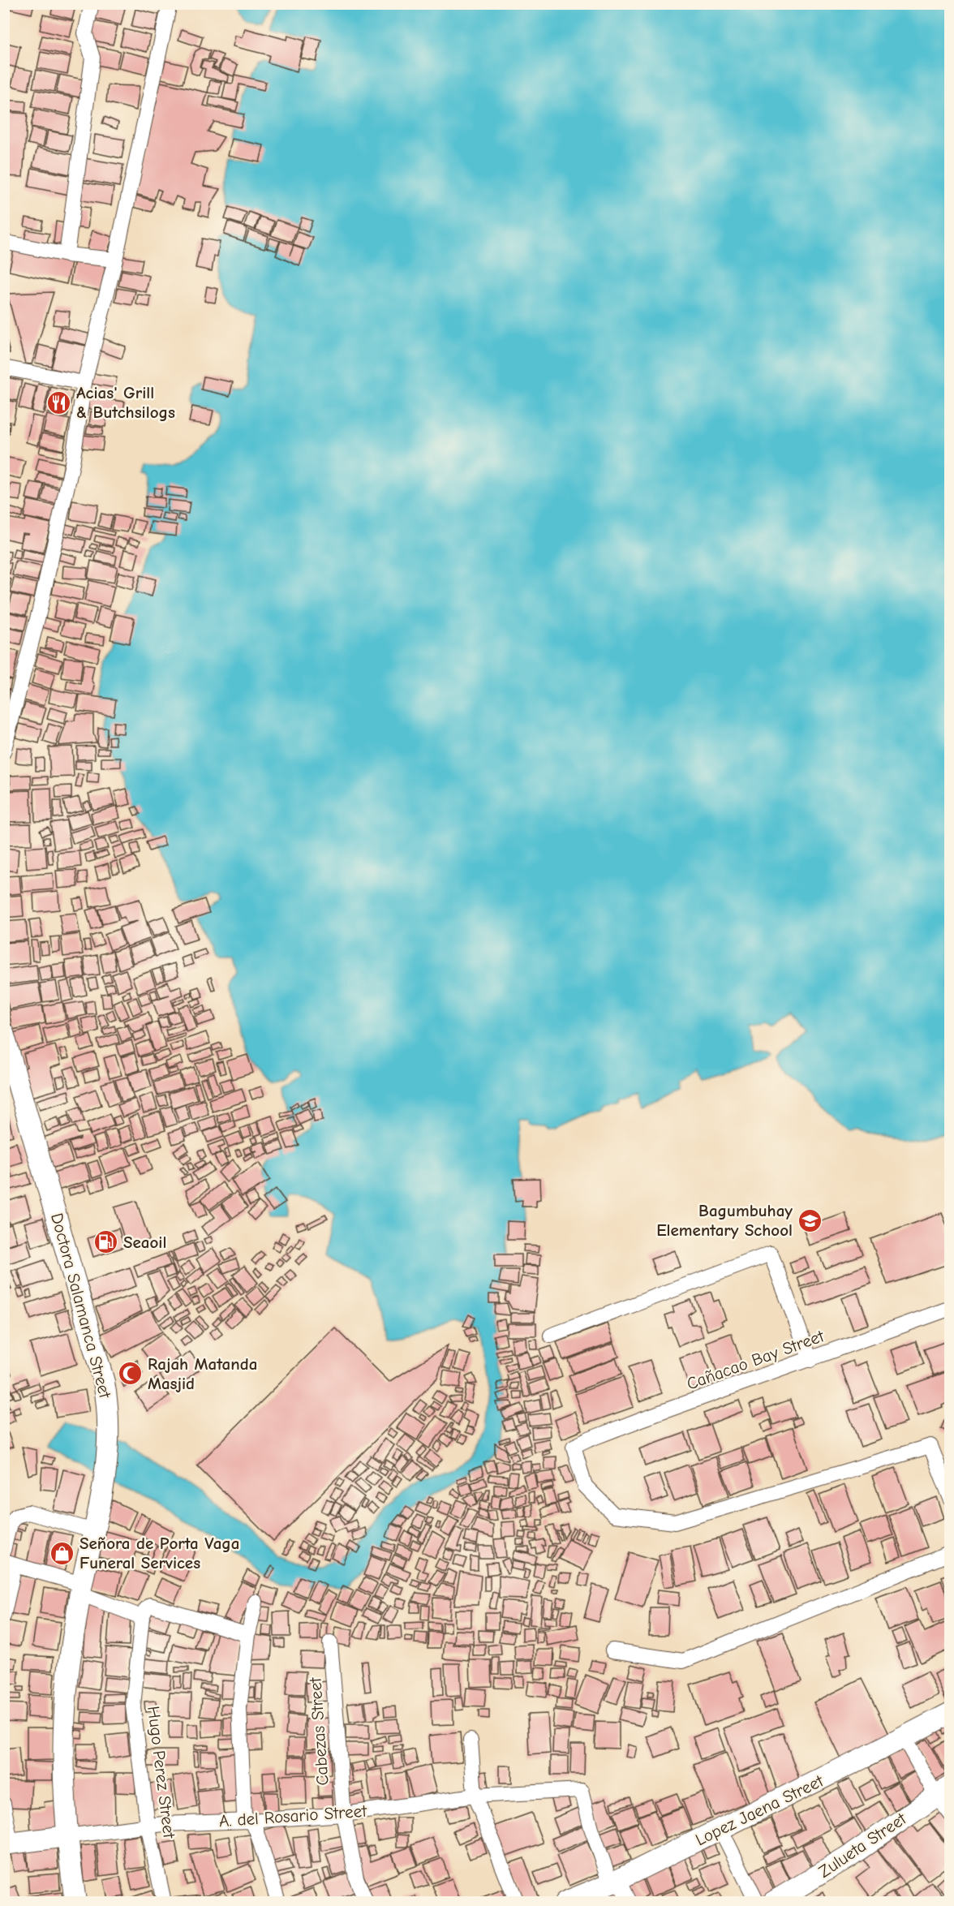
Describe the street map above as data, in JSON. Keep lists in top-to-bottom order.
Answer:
{
  "streets": {
    "main road": [
      "Doctora Salamanca Street",
      "Lopez Jaena Street",
      "A. del Rosario Street",
      "Zulueta Street"
    ],
    "street": ["Cañacao Bay Street", "Cabezas Street", "Hugo Perez Street"]
  },
  "crossings": [
    ["Doctora Salamanca Street", "A. del Rosario Street"],
    ["Cabezas Street", "A. del Rosario Street"],
    ["Hugo Perez Street", "A. del Rosario Street"],
    ["Lopez Jaena Street", "A. del Rosario Street"]
  ],
  "places": {
    "restaurant": ["Acias' Grill & Butchsilogs"],
    "school or university": ["Bagumbuhay Elementary School"],
    "fuel station": ["Seaoil"],
    "mosque": ["Rajah Matanda Masjid"],
    "shop": ["Señora de Porta Vaga Funeral Services"]
  }
}
